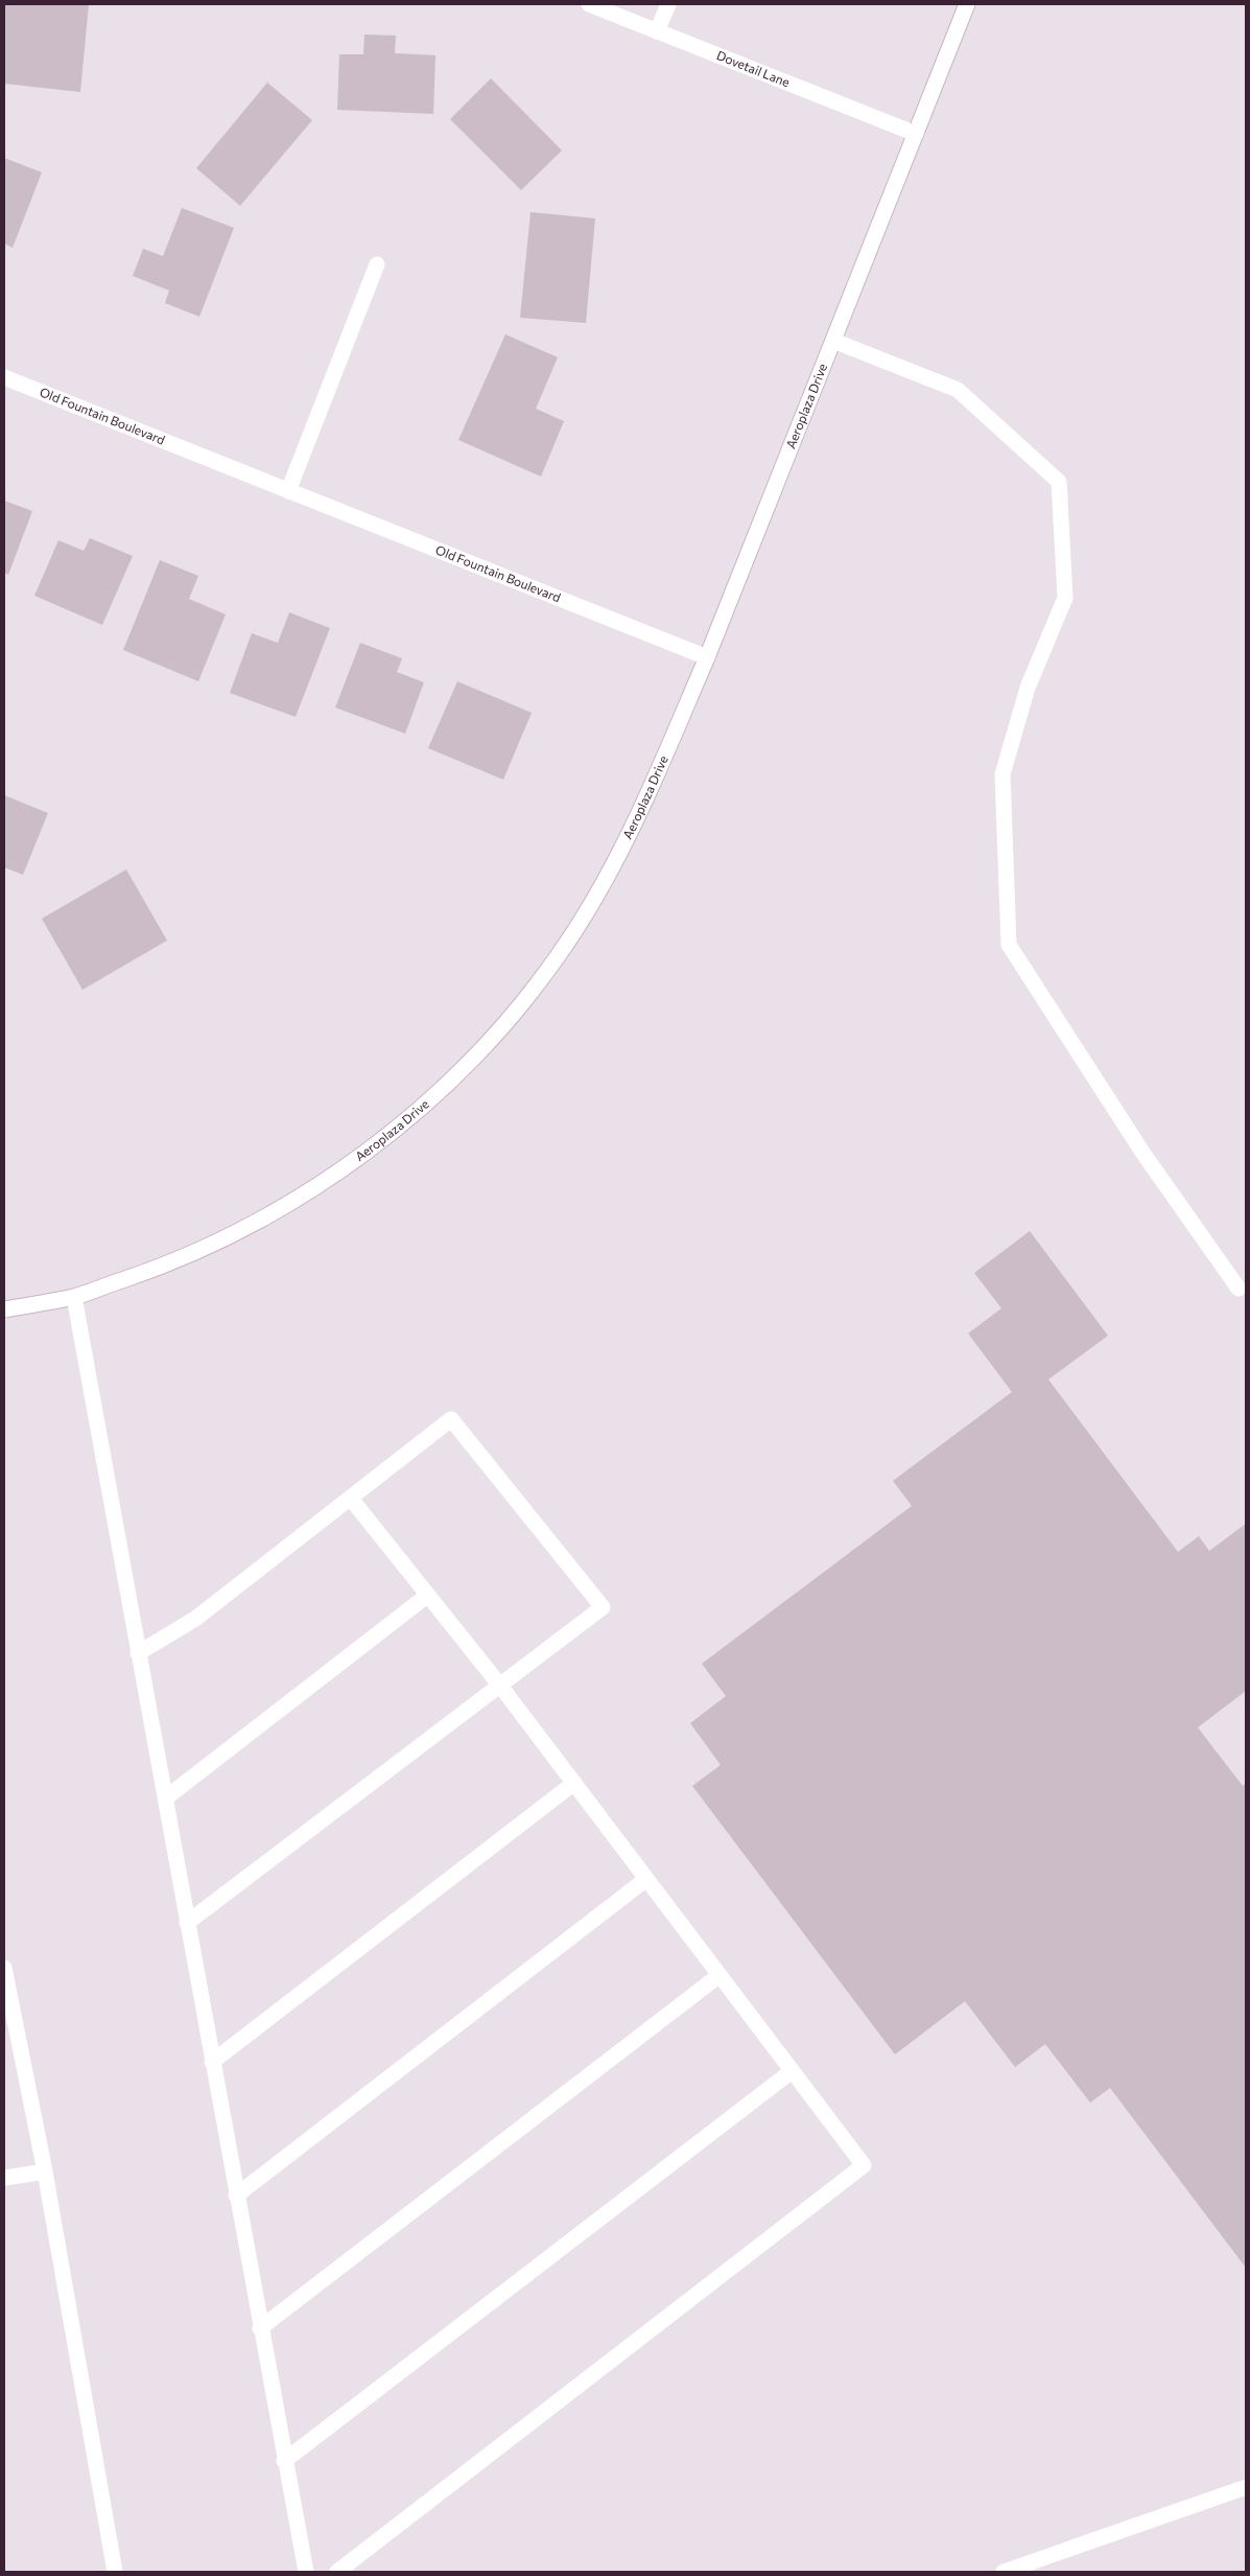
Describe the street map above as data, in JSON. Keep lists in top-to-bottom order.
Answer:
{
  "streets": {
    "street": ["Dovetail Lane", "Aeroplaza Drive", "Old Fountain Boulevard"]
  },
  "crossings": [
    ["Dovetail Lane", "Aeroplaza Drive"],
    ["Aeroplaza Drive", "Old Fountain Boulevard"]
  ]
}
